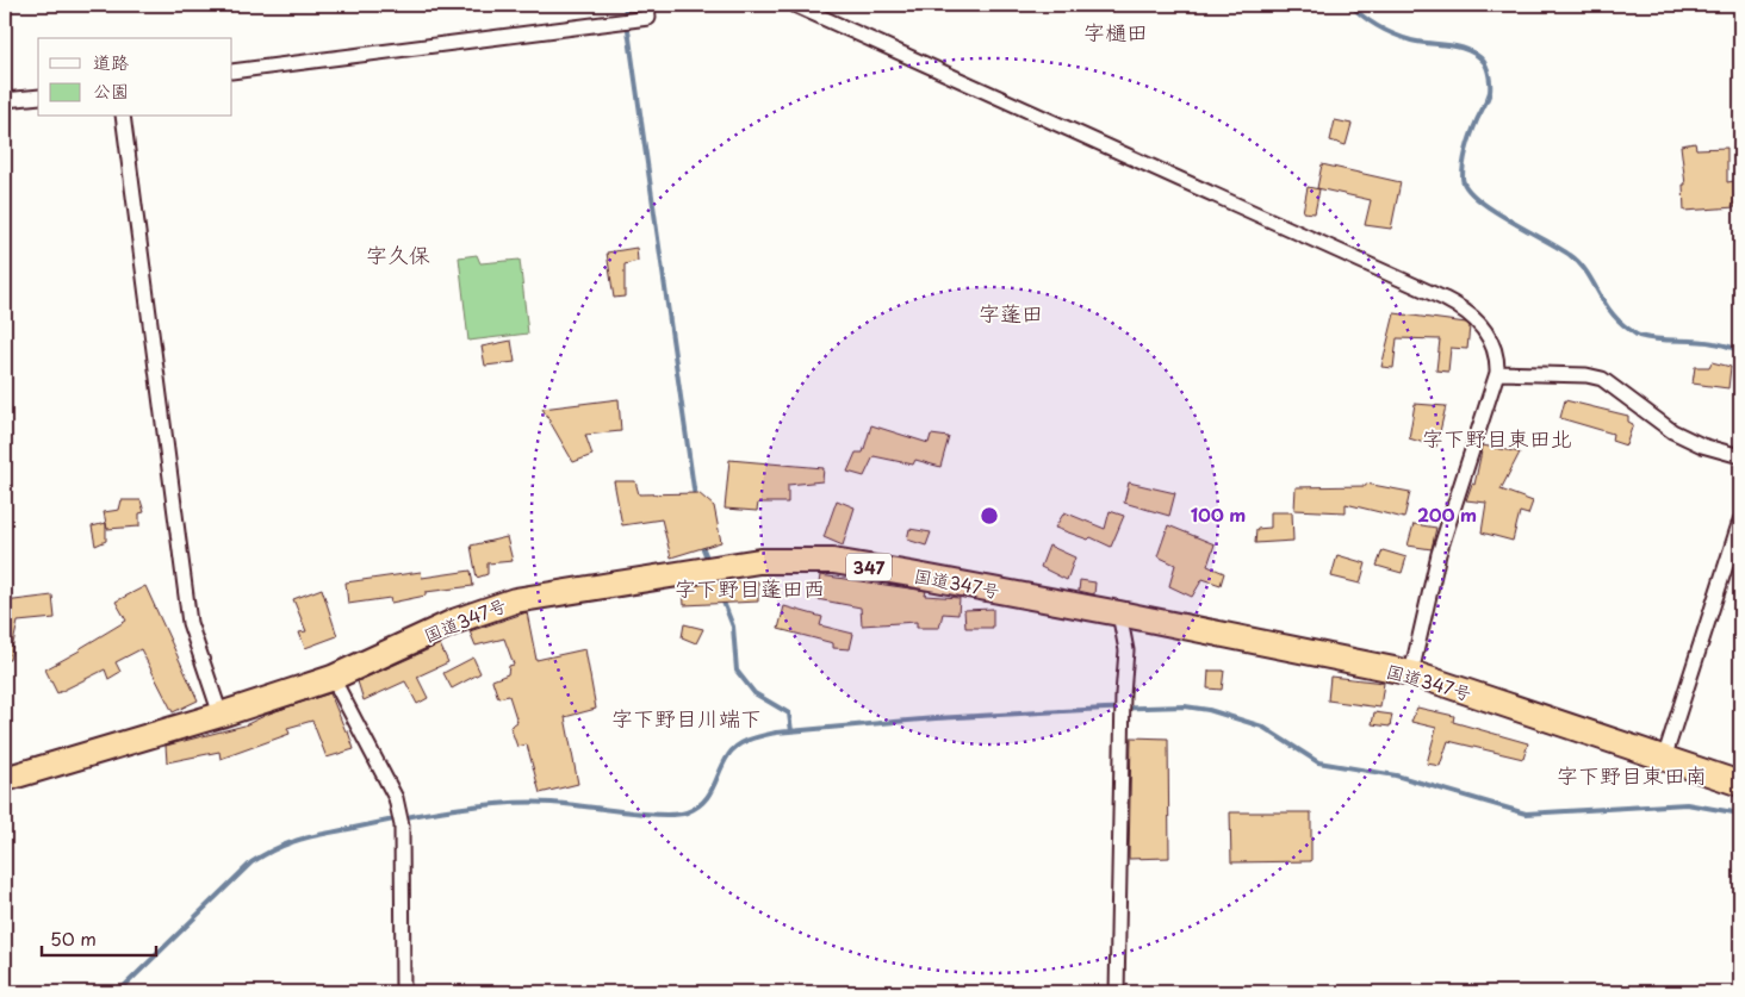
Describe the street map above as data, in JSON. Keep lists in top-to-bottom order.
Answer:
{
  "streets": {
    "highway": ["347", "国道347号"]
  },
  "districts": [
    "字樋田",
    "字久保",
    "字蓬田",
    "字下野目東田北",
    "字下野目蓬田西",
    "字下野目川端下",
    "字下野目東田南"
  ],
  "legend": ["道路", "公園"],
  "scale_bar": "50 m",
  "rings": ["100 m", "200 m"]
}
